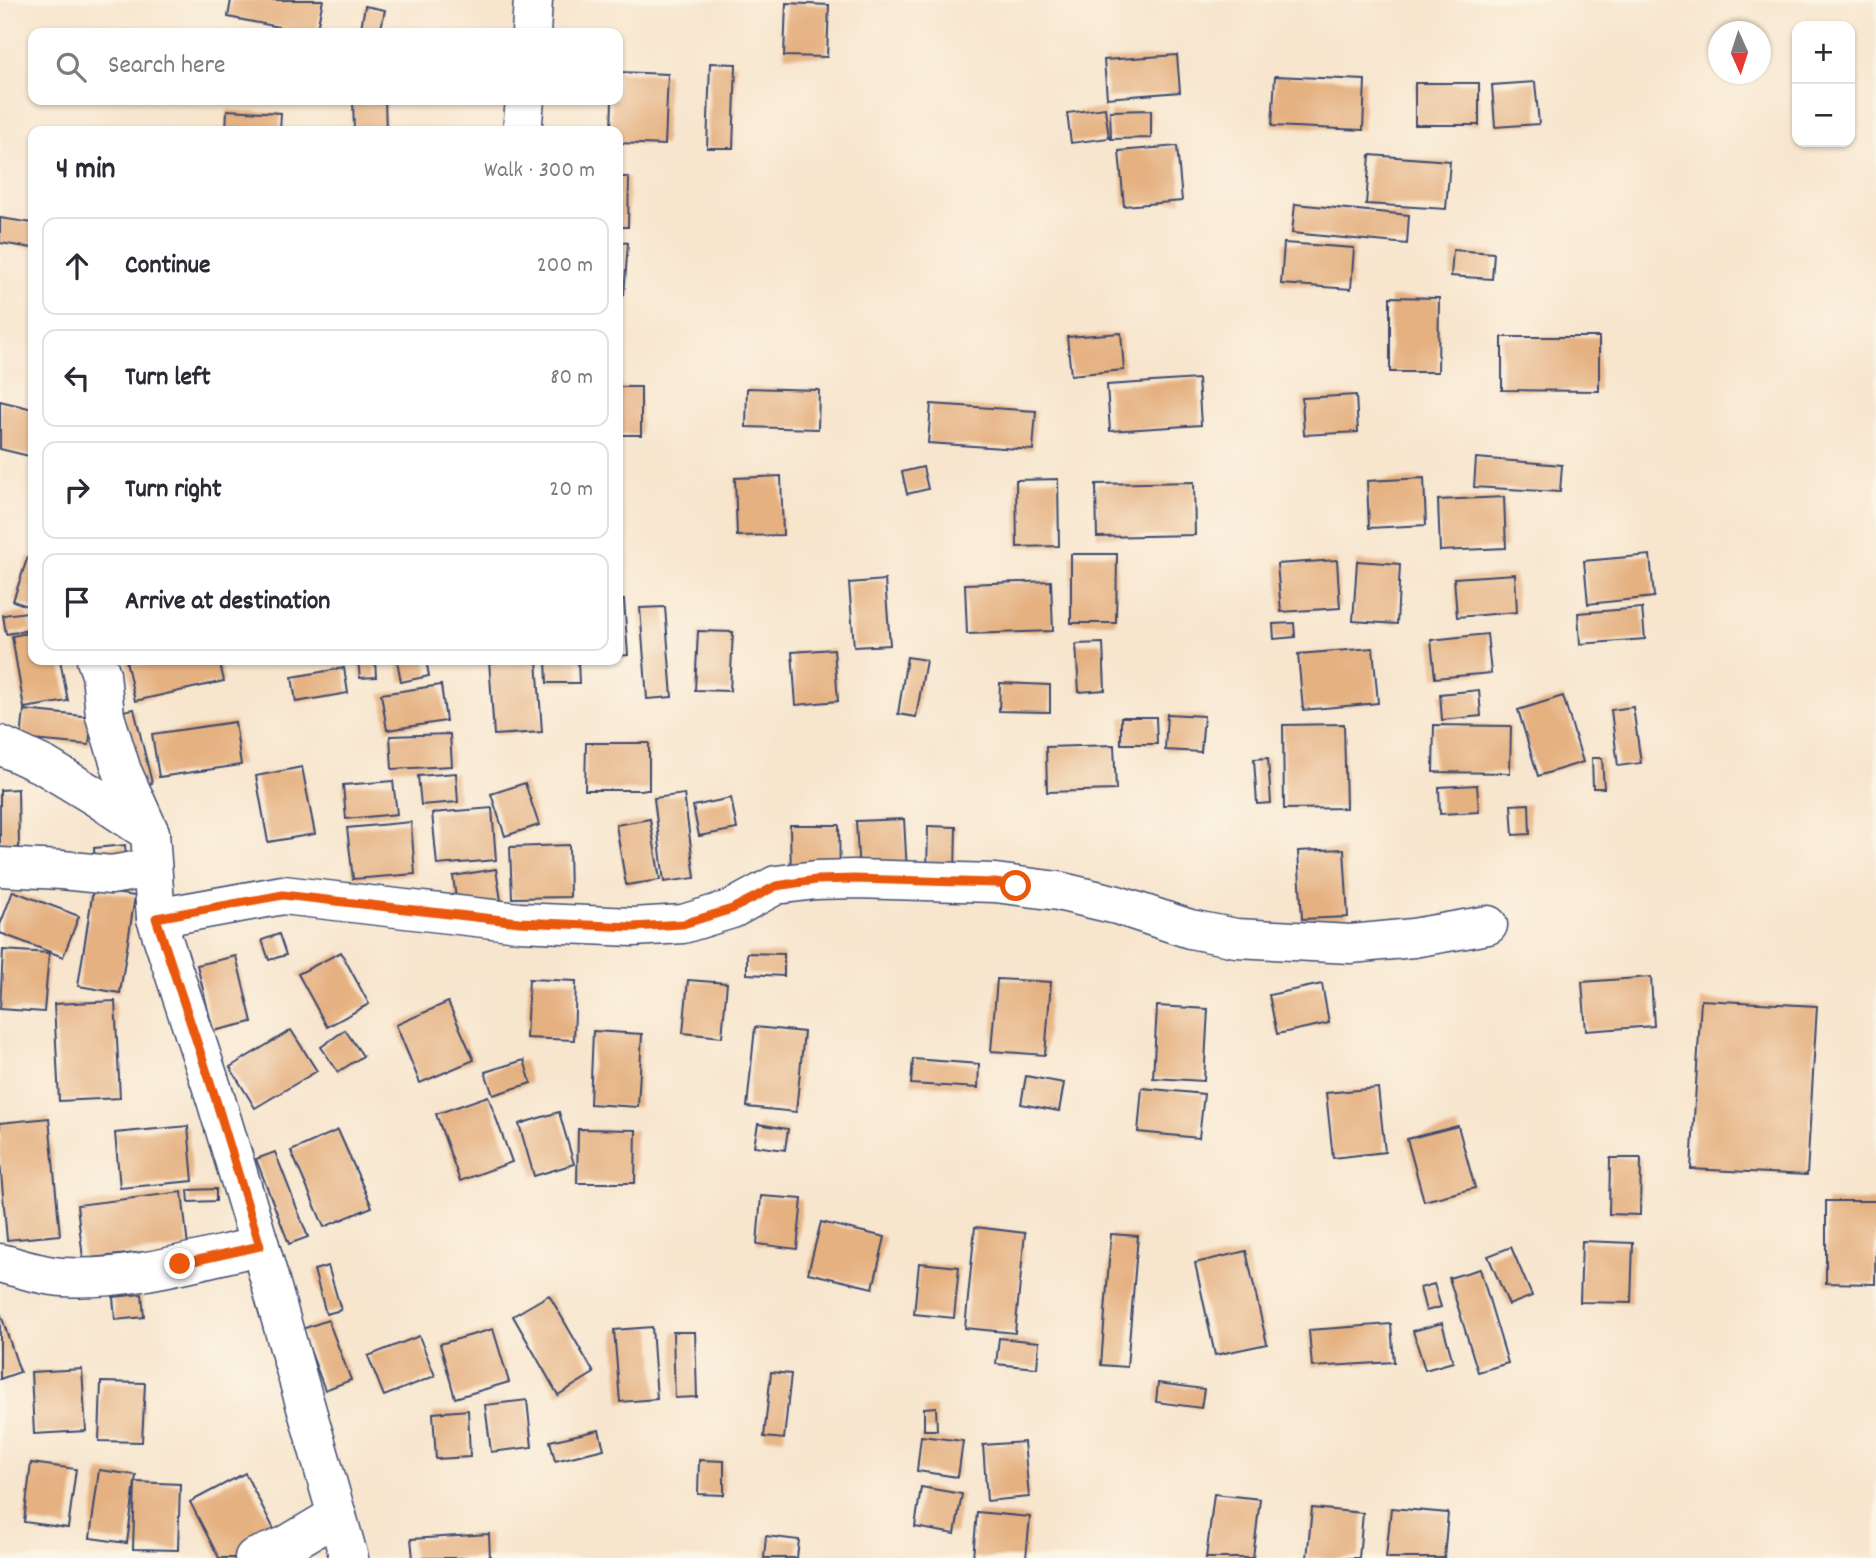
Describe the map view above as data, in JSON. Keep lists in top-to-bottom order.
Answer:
{
  "north": "bottom",
  "page": {
    "map_buttons": ["+", "−"],
    "search": "Search here",
    "heading": ["4 min", "Walk · 300 m"],
    "list": [
      ["Continue", "200 m"],
      ["Turn left", "80 m"],
      ["Turn right", "20 m"],
      "Arrive at destination"
    ]
  }
}
